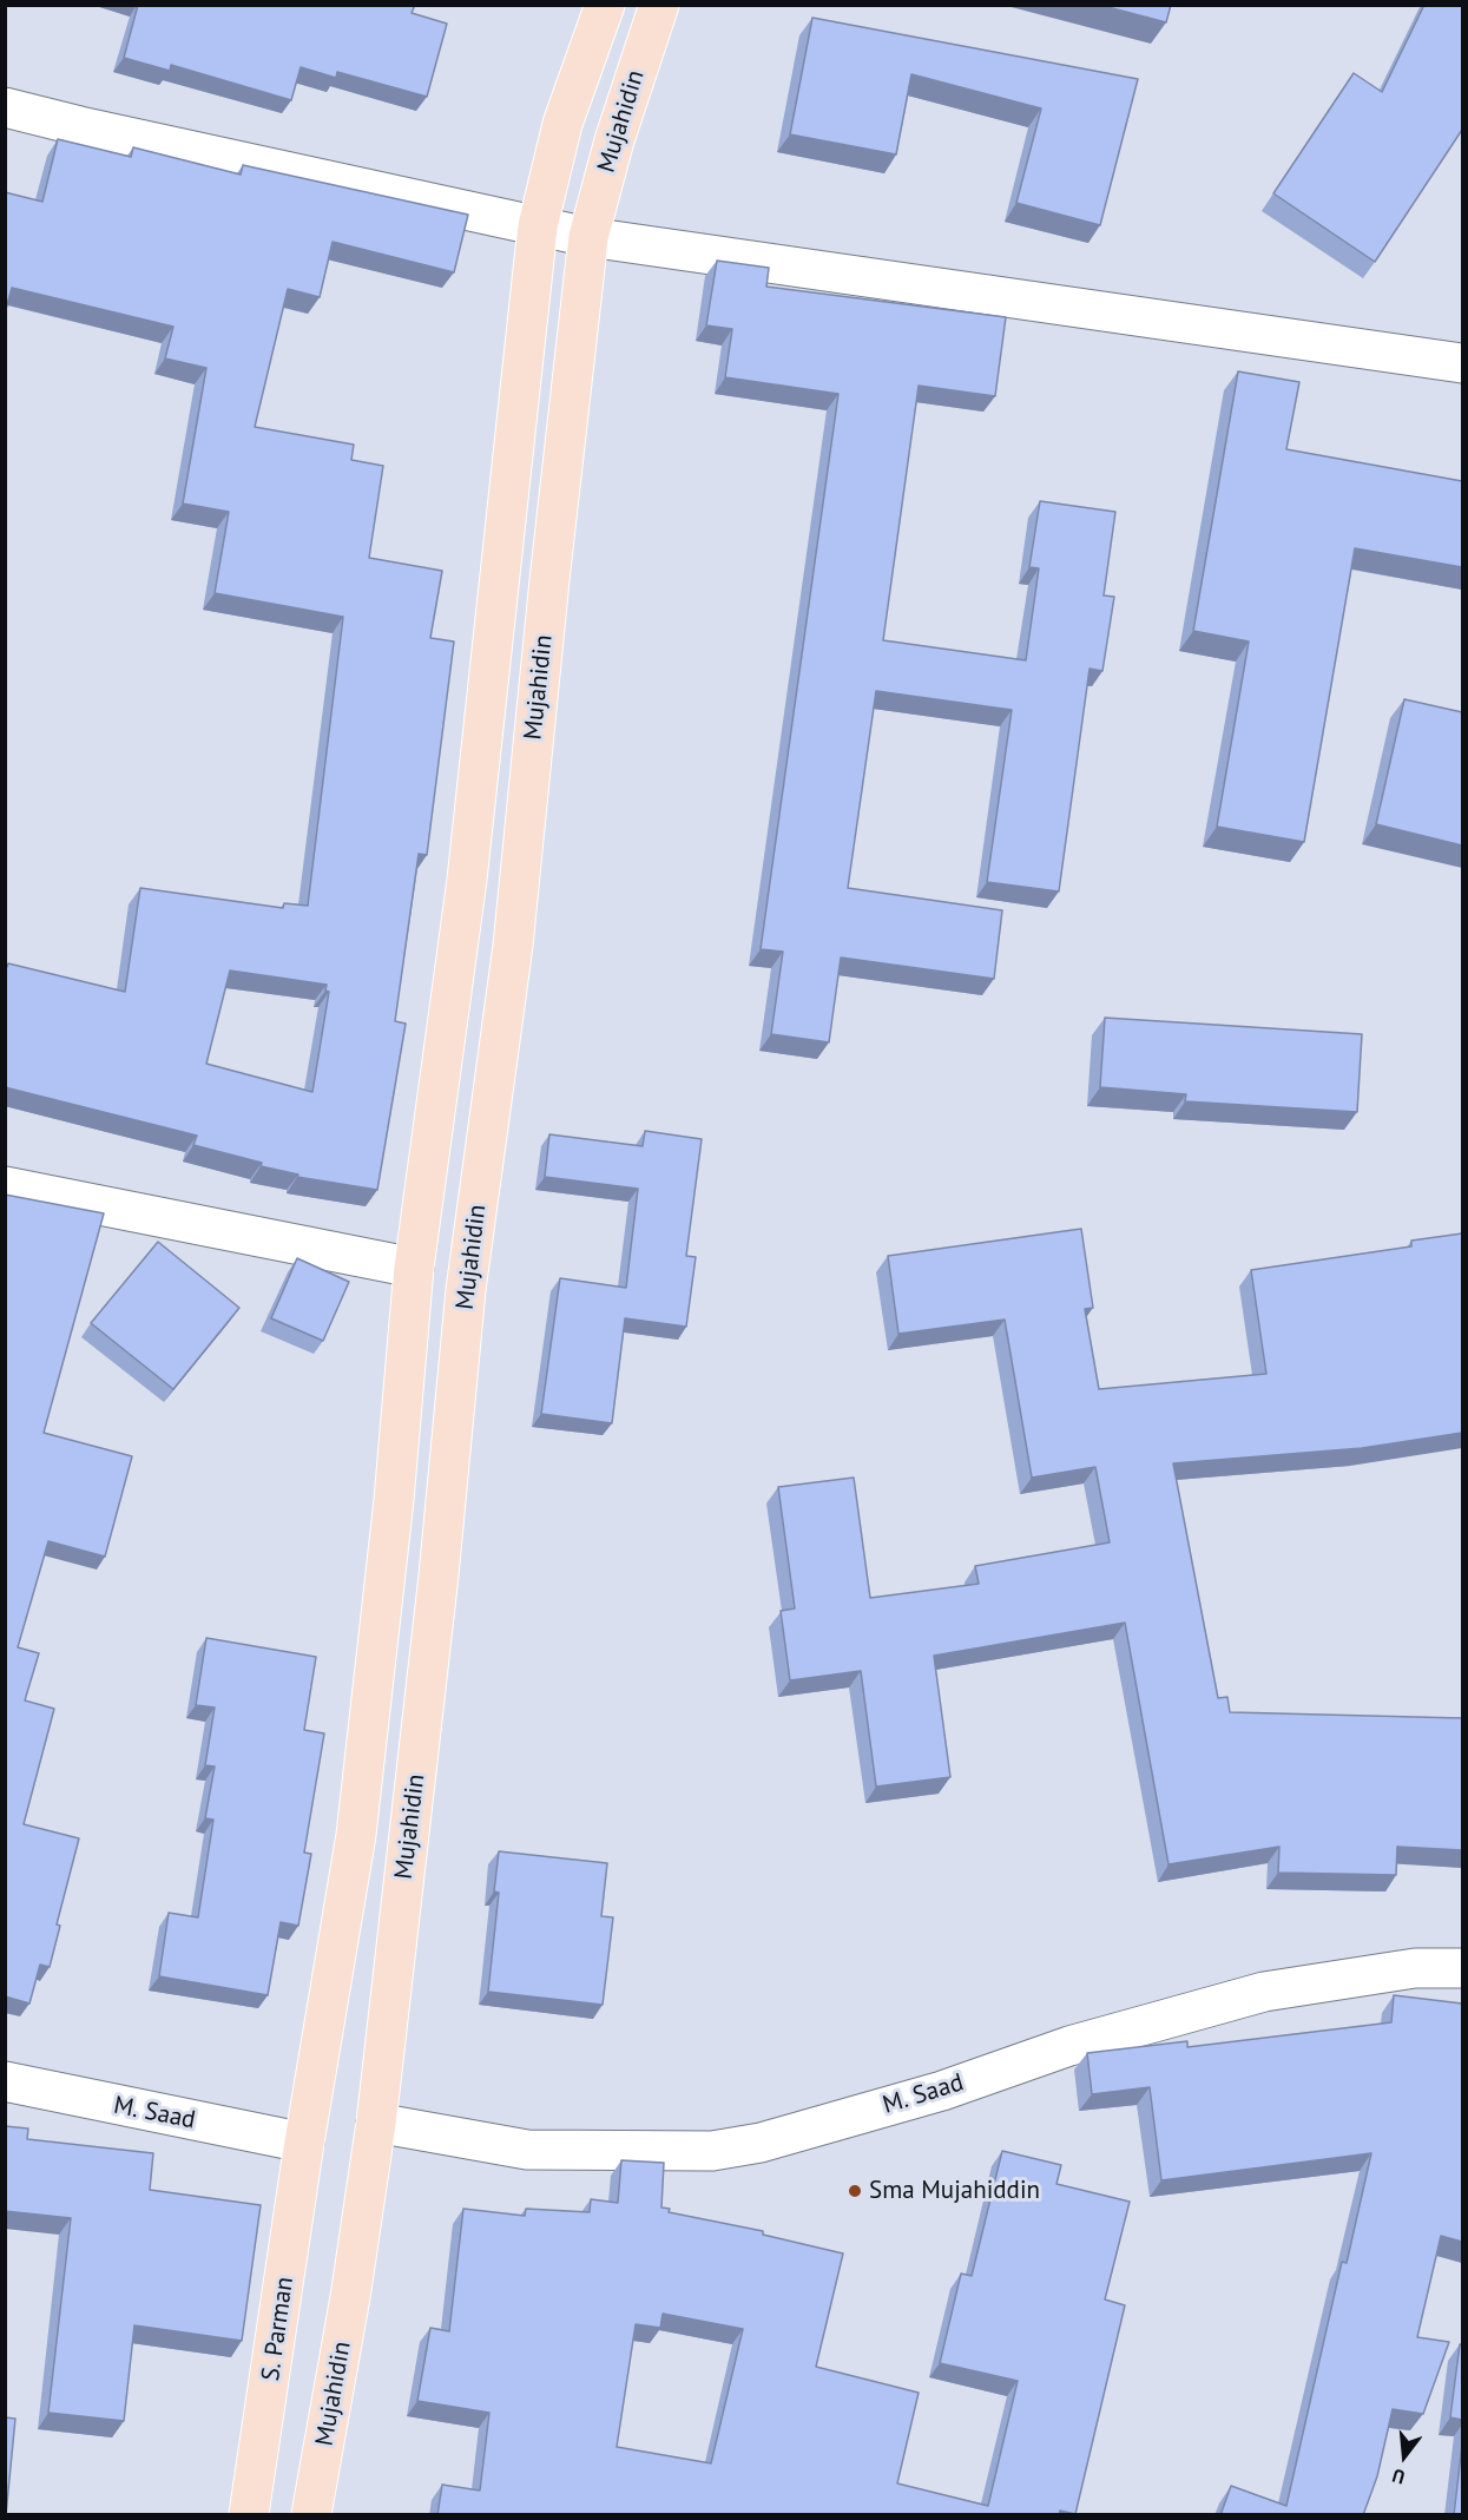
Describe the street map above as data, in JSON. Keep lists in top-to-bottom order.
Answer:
{
  "streets": {
    "main road": ["Mujahidin", "S. Parman"],
    "street": ["M. Saad"]
  },
  "crossings": [
    ["Mujahidin", "M. Saad"],
    ["M. Saad", "S. Parman"]
  ],
  "places": ["Sma Mujahiddin"],
  "north": "bottom"
}
